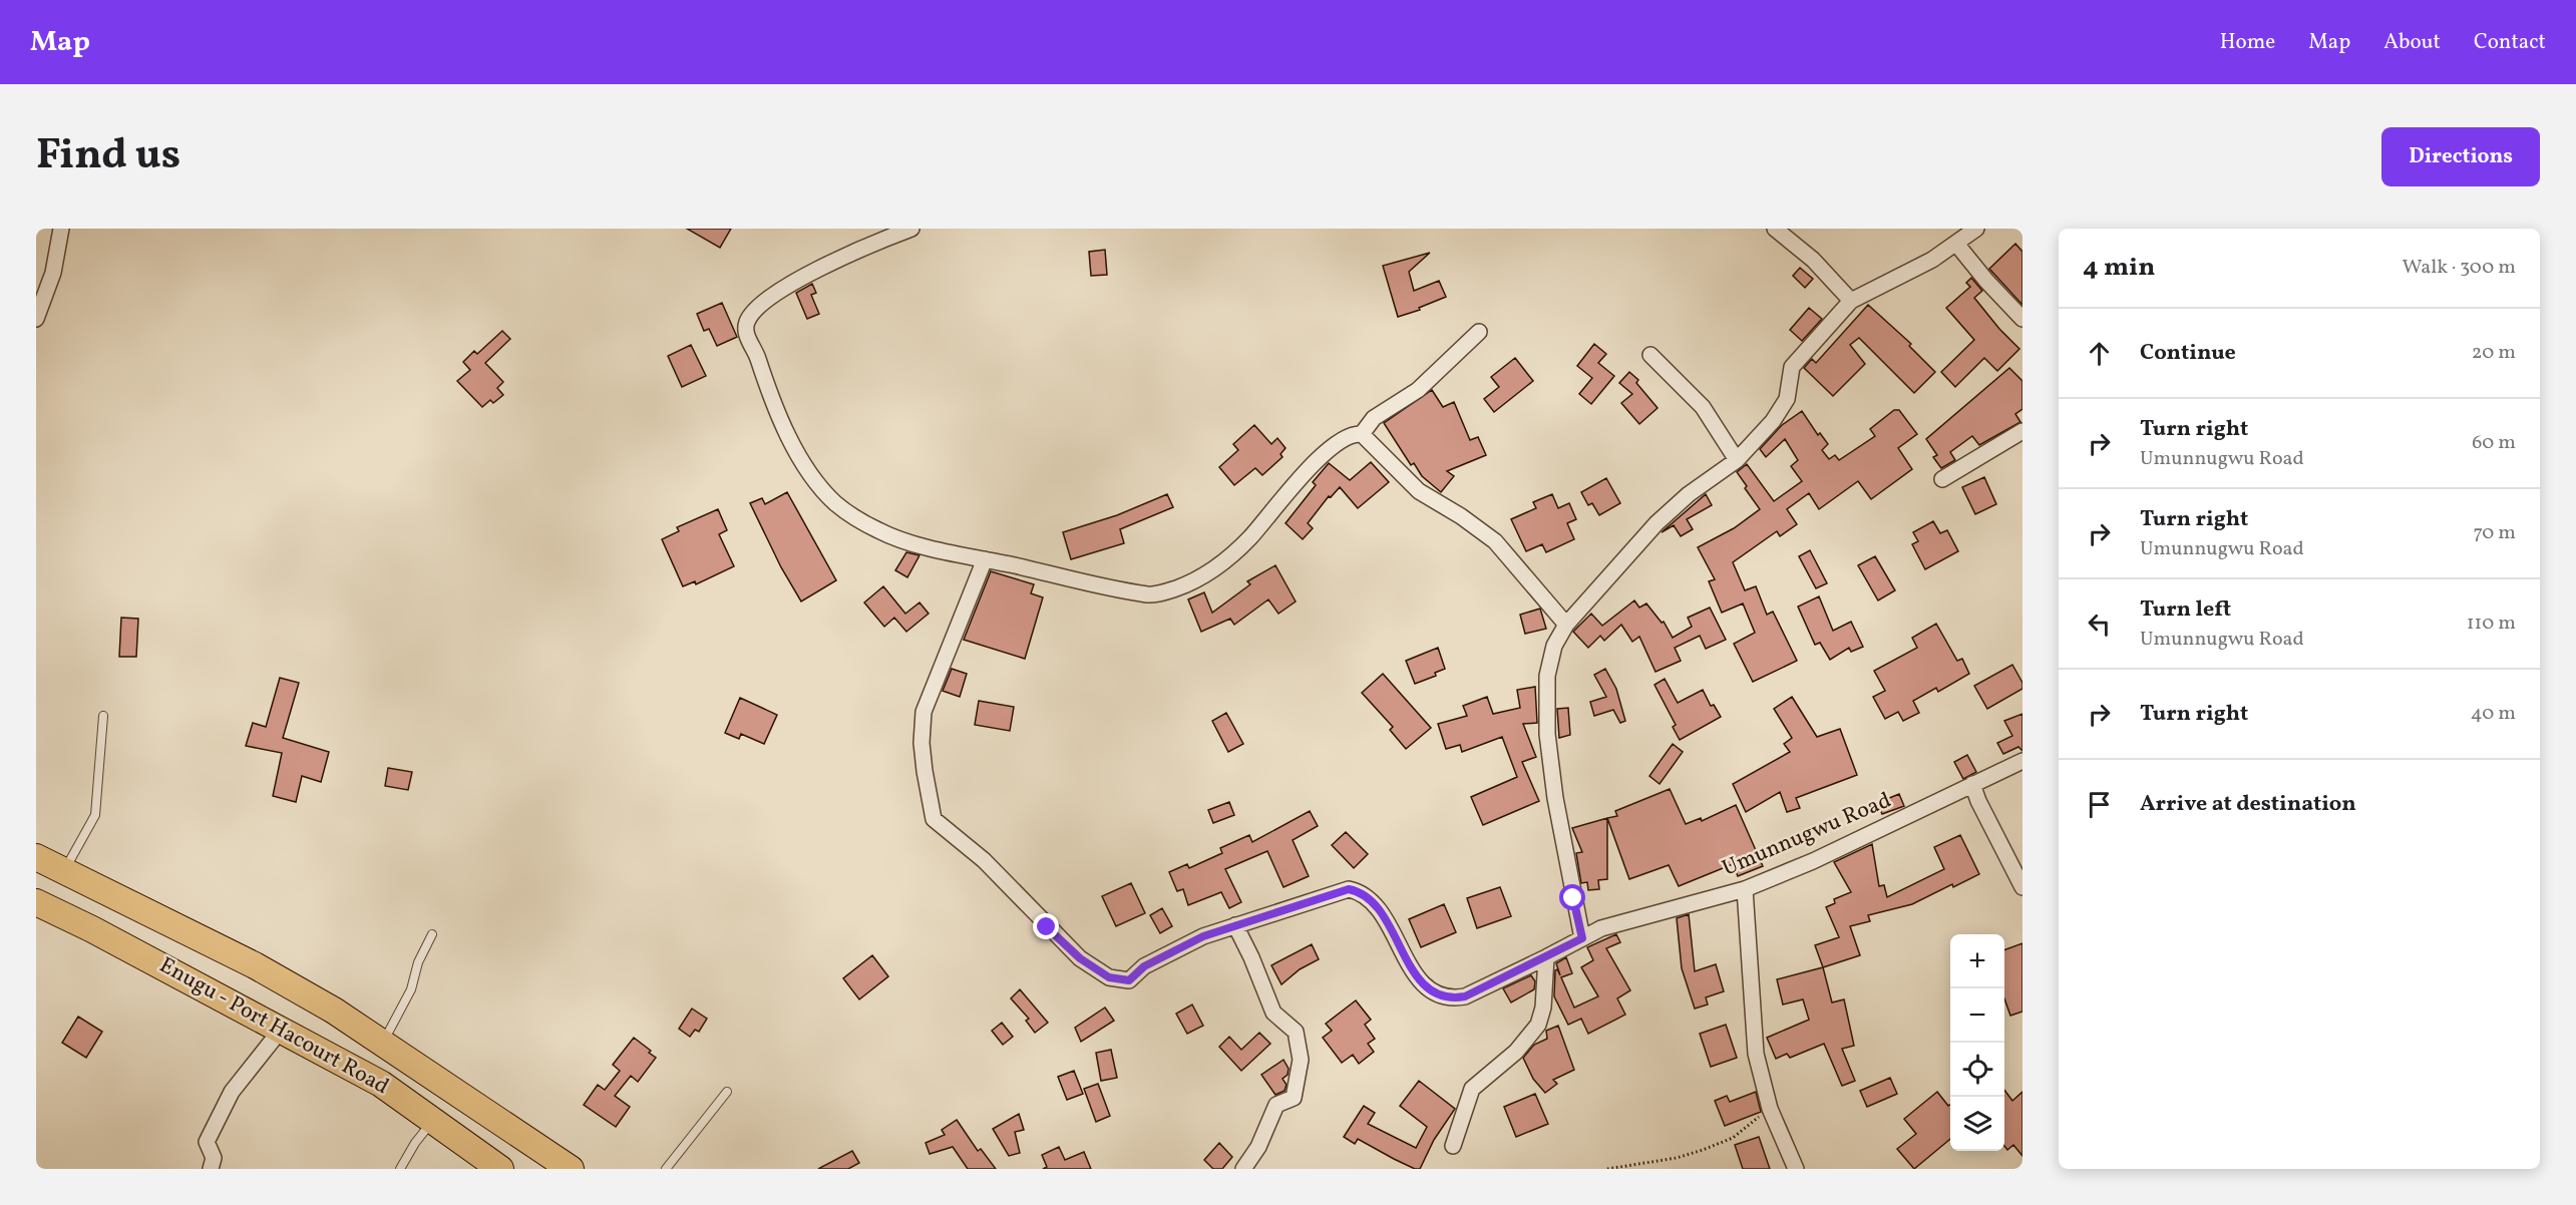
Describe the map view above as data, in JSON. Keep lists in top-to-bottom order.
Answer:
{
  "streets": {
    "highway": ["Enugu - Port Hacourt Road"],
    "street": ["Umunnugwu Road"]
  },
  "page": {
    "header": "Map",
    "nav": [
      "Home",
      "Map",
      "About",
      "Contact"
    ],
    "title": "Find us",
    "buttons": "Directions",
    "heading": ["4 min", "Walk · 300 m"],
    "list": [
      ["Continue", "20 m"],
      ["Turn right", "Umunnugwu Road", "60 m"],
      ["Turn right", "Umunnugwu Road", "70 m"],
      ["Turn left", "Umunnugwu Road", "110 m"],
      ["Turn right", "40 m"],
      "Arrive at destination"
    ],
    "map_buttons": ["+", "−"]
  }
}
